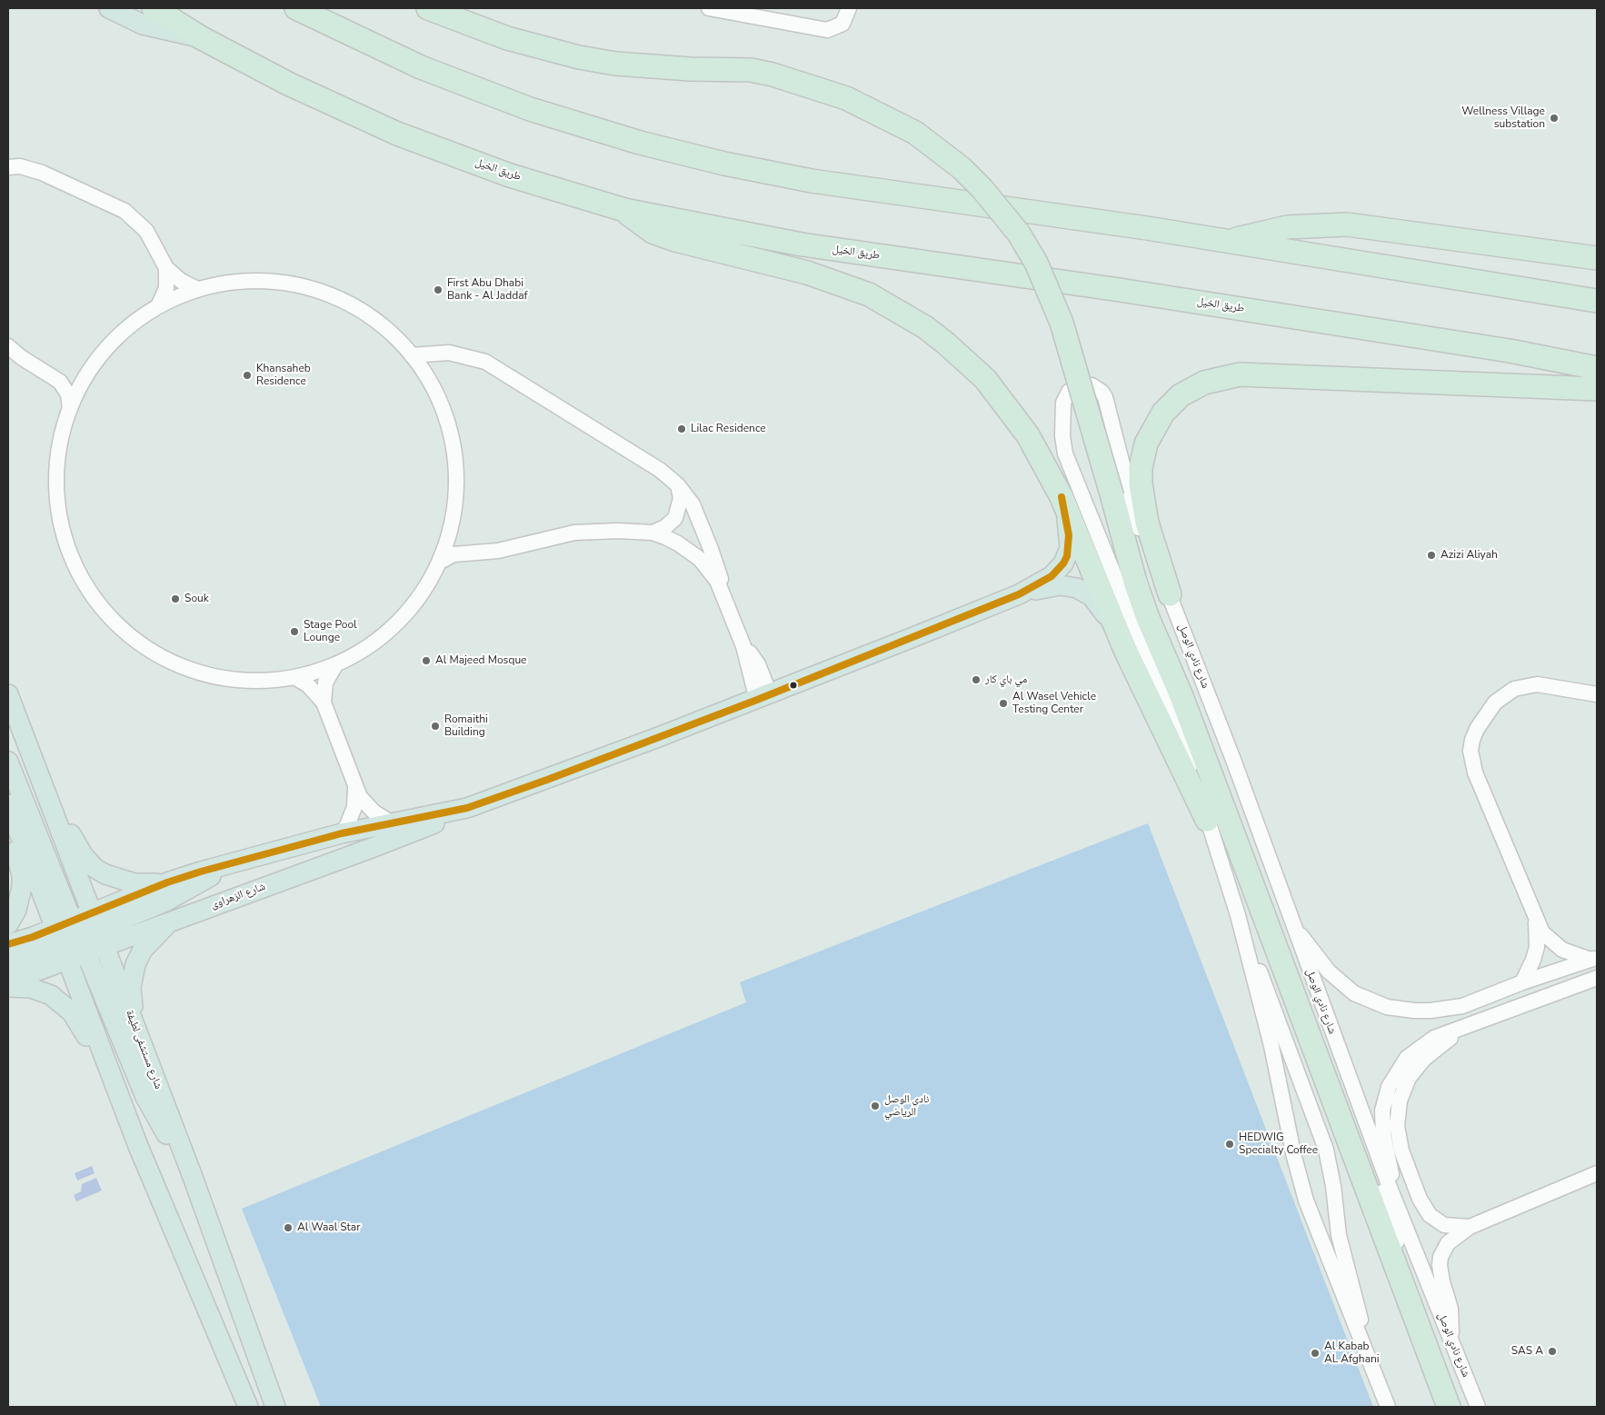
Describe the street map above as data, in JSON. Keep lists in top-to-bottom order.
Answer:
{
  "streets": {
    "highway": ["طريق الخيل"],
    "main road": ["شارع الزهراوى", "شارع مستشفى لطيفة"],
    "street": ["شارع نادي الوصل"]
  },
  "crossings": [
    ["شارع الزهراوى", "شارع مستشفى لطيفة"]
  ],
  "places": [
    "Wellness Village substation",
    "First Abu Dhabi Bank - Al Jaddaf",
    "Khansaheb Residence",
    "Lilac Residence",
    "Azizi Aliyah",
    "Souk",
    "Stage Pool Lounge",
    "Al Majeed Mosque",
    "مي باي كار",
    "Al Wasel Vehicle Testing Center",
    "Romaithi Building",
    "نادي الوصل الرياضي",
    "HEDWIG Specialty Coffee",
    "Al Waal Star",
    "SAS A",
    "Al Kabab AL Afghani"
  ]
}
